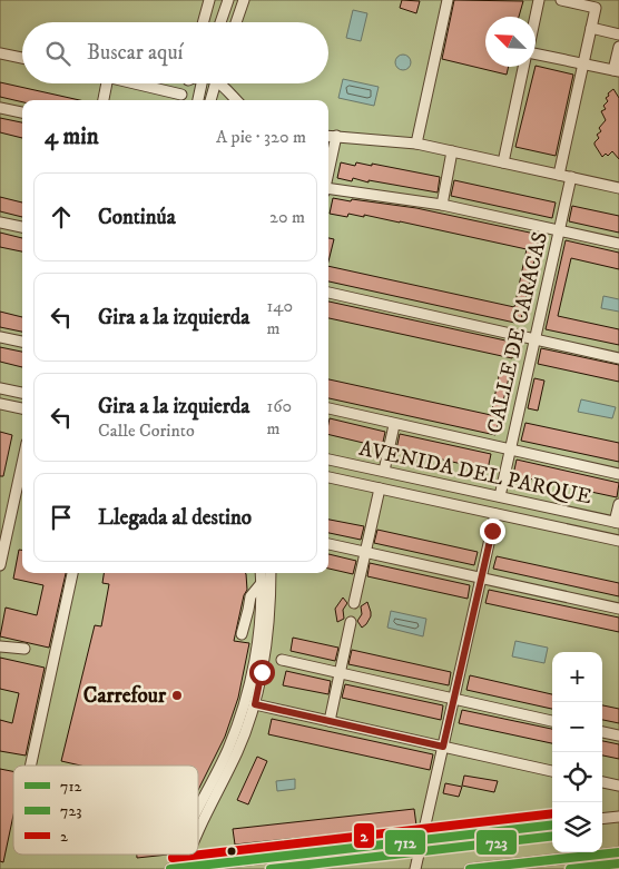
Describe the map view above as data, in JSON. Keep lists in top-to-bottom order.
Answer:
{
  "streets": {
    "street": ["CALLE DE CARACAS", "AVENIDA DEL PARQUE"]
  },
  "crossings": [
    ["CALLE DE CARACAS", "AVENIDA DEL PARQUE"]
  ],
  "places": ["Carrefour"],
  "lines": ["transit line 2", "transit line 712", "transit line 723"],
  "legend": ["712", "723", "2"],
  "north": "top left",
  "page": {
    "search": "Buscar aquí",
    "heading": ["4 min", "A pie · 320 m"],
    "list": [
      ["Continúa", "20 m"],
      ["Gira a la izquierda", "140 m"],
      ["Gira a la izquierda", "Calle Corinto", "160 m"],
      "Llegada al destino"
    ],
    "map_buttons": ["+", "−"]
  }
}
